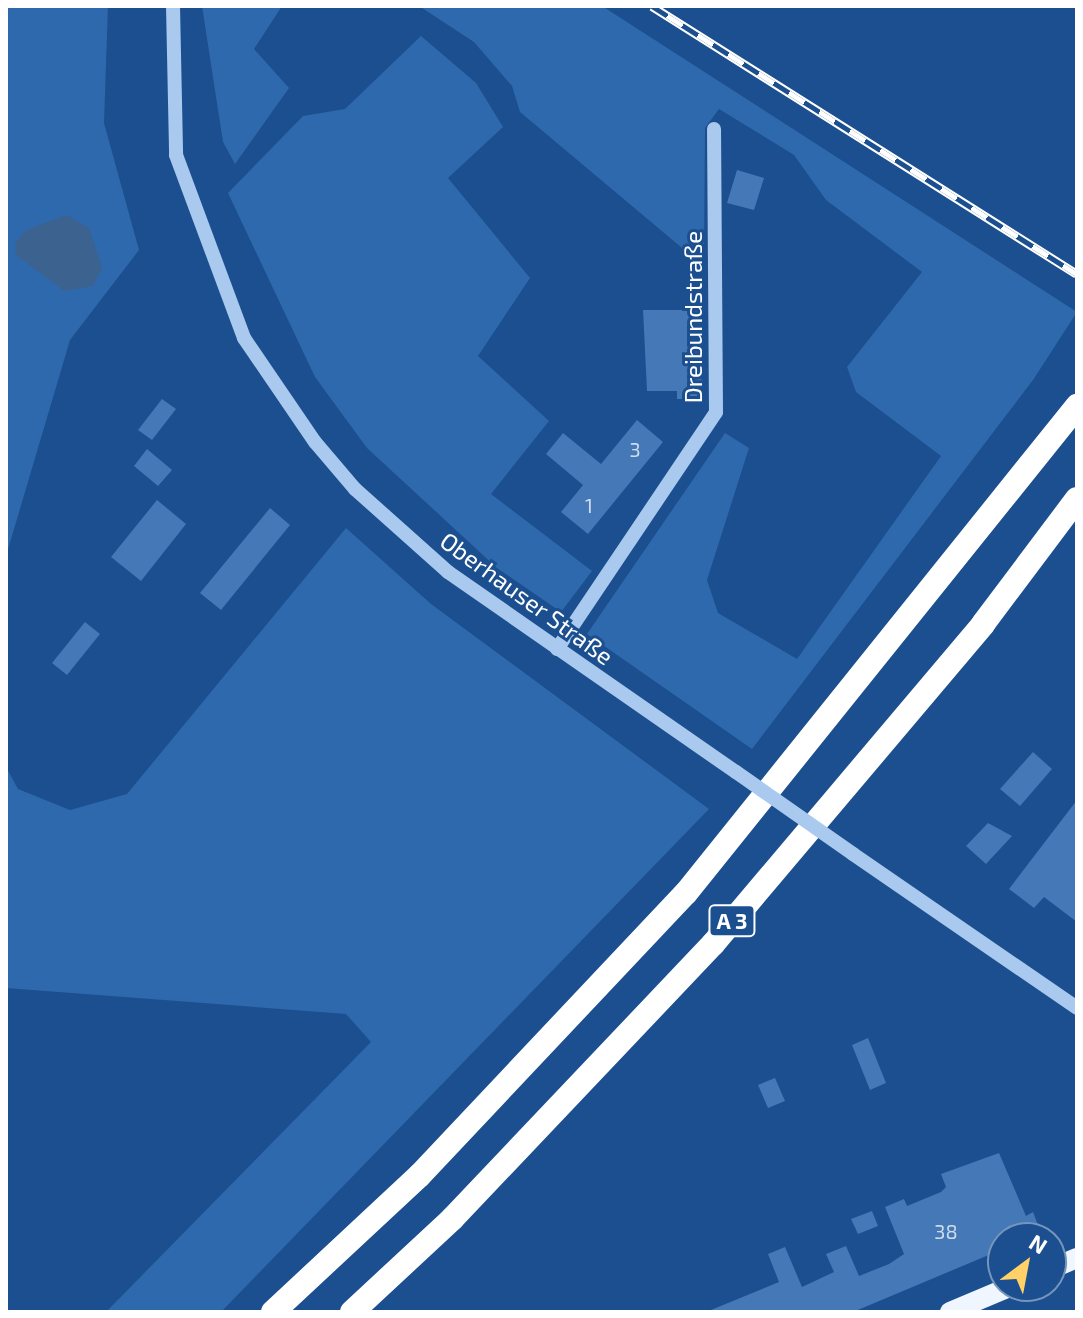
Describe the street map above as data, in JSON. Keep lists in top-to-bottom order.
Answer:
{
  "streets": {
    "highway": ["A 3"],
    "street": ["Dreibundstraße", "Oberhauser Straße"]
  },
  "crossings": [
    ["Dreibundstraße", "Oberhauser Straße"]
  ],
  "house_numbers": ["3", "1", "38"],
  "north": "top right"
}
